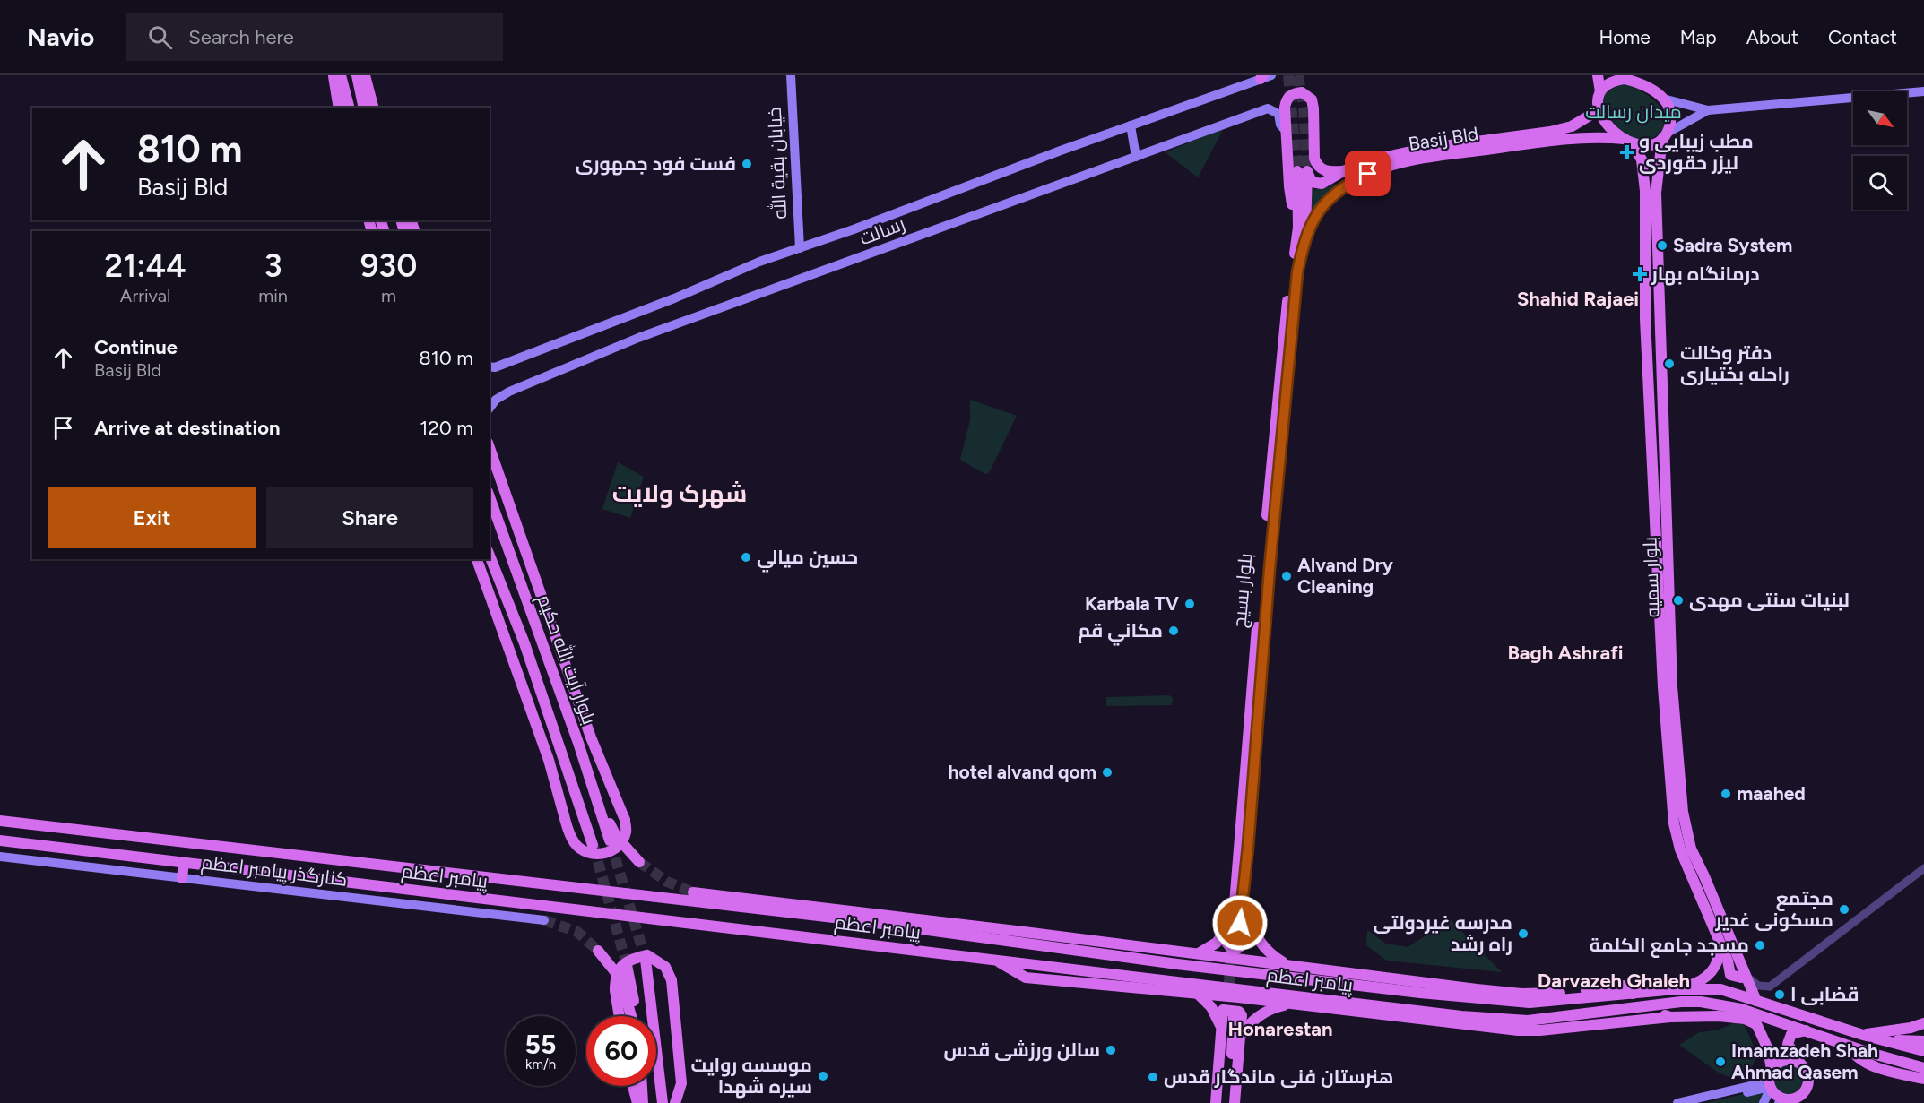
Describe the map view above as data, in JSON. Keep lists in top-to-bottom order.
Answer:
{
  "streets": {
    "main road": [
      "Basij Bld",
      "خیابان بقیة الله",
      "رسالت",
      "بلوار سمیه",
      "بلوار بسیج",
      "بلوار آیت الله حکیم",
      "کنارگذر پیامبر اعظم",
      "پیامبر اعظم"
    ]
  },
  "crossings": [
    ["Basij Bld", "بلوار سمیه"],
    ["Basij Bld", "بلوار بسیج"],
    ["خیابان بقیة الله", "رسالت"],
    ["بلوار سمیه", "پیامبر اعظم"]
  ],
  "districts": [
    "Shahid Rajaei",
    "شهرک ولایت",
    "Bagh Ashrafi",
    "Darvazeh Ghaleh",
    "Honarestan"
  ],
  "parks": ["میدان رسالت"],
  "places": {
    "health": ["مطب زیبایی و لیزر حقوردی", "درمانگاه بهار"],
    "other": [
      "فست فود جمهوری",
      "Sadra System",
      "دفتر وکالت راحله بختیاری",
      "حسين ميالي",
      "Alvand Dry Cleaning",
      "لبنیات سنتی مهدی",
      "Karbala TV",
      "مكاني قم",
      "hotel alvand qom",
      "maahed",
      "مجتمع مسکونی غدیر",
      "مدرسه غیردولتی راه رشد",
      "مسجد جامع الکلمة",
      "قضابی ا",
      "سالن ورزشی قدس",
      "Imamzadeh Shah Ahmad Qasem",
      "موسسه روایت سیره شهدا",
      "هنرستان فنی ماندگار قدس"
    ]
  },
  "north": "bottom right",
  "page": {
    "header": "Navio",
    "search": "Search here",
    "nav": [
      "Home",
      "Map",
      "About",
      "Contact"
    ],
    "turn": ["810 m", "Basij Bld"],
    "eta": [
      "21:44",
      "Arrival",
      "3",
      "min",
      "930",
      "m"
    ],
    "list": [
      {
        "name": "Continue",
        "note": "Basij Bld",
        "value": "810 m"
      },
      {
        "name": "Arrive at destination",
        "value": "120 m"
      }
    ],
    "buttons": ["Exit", "Share"],
    "speed": "55 km/h",
    "limit": "60"
  }
}
